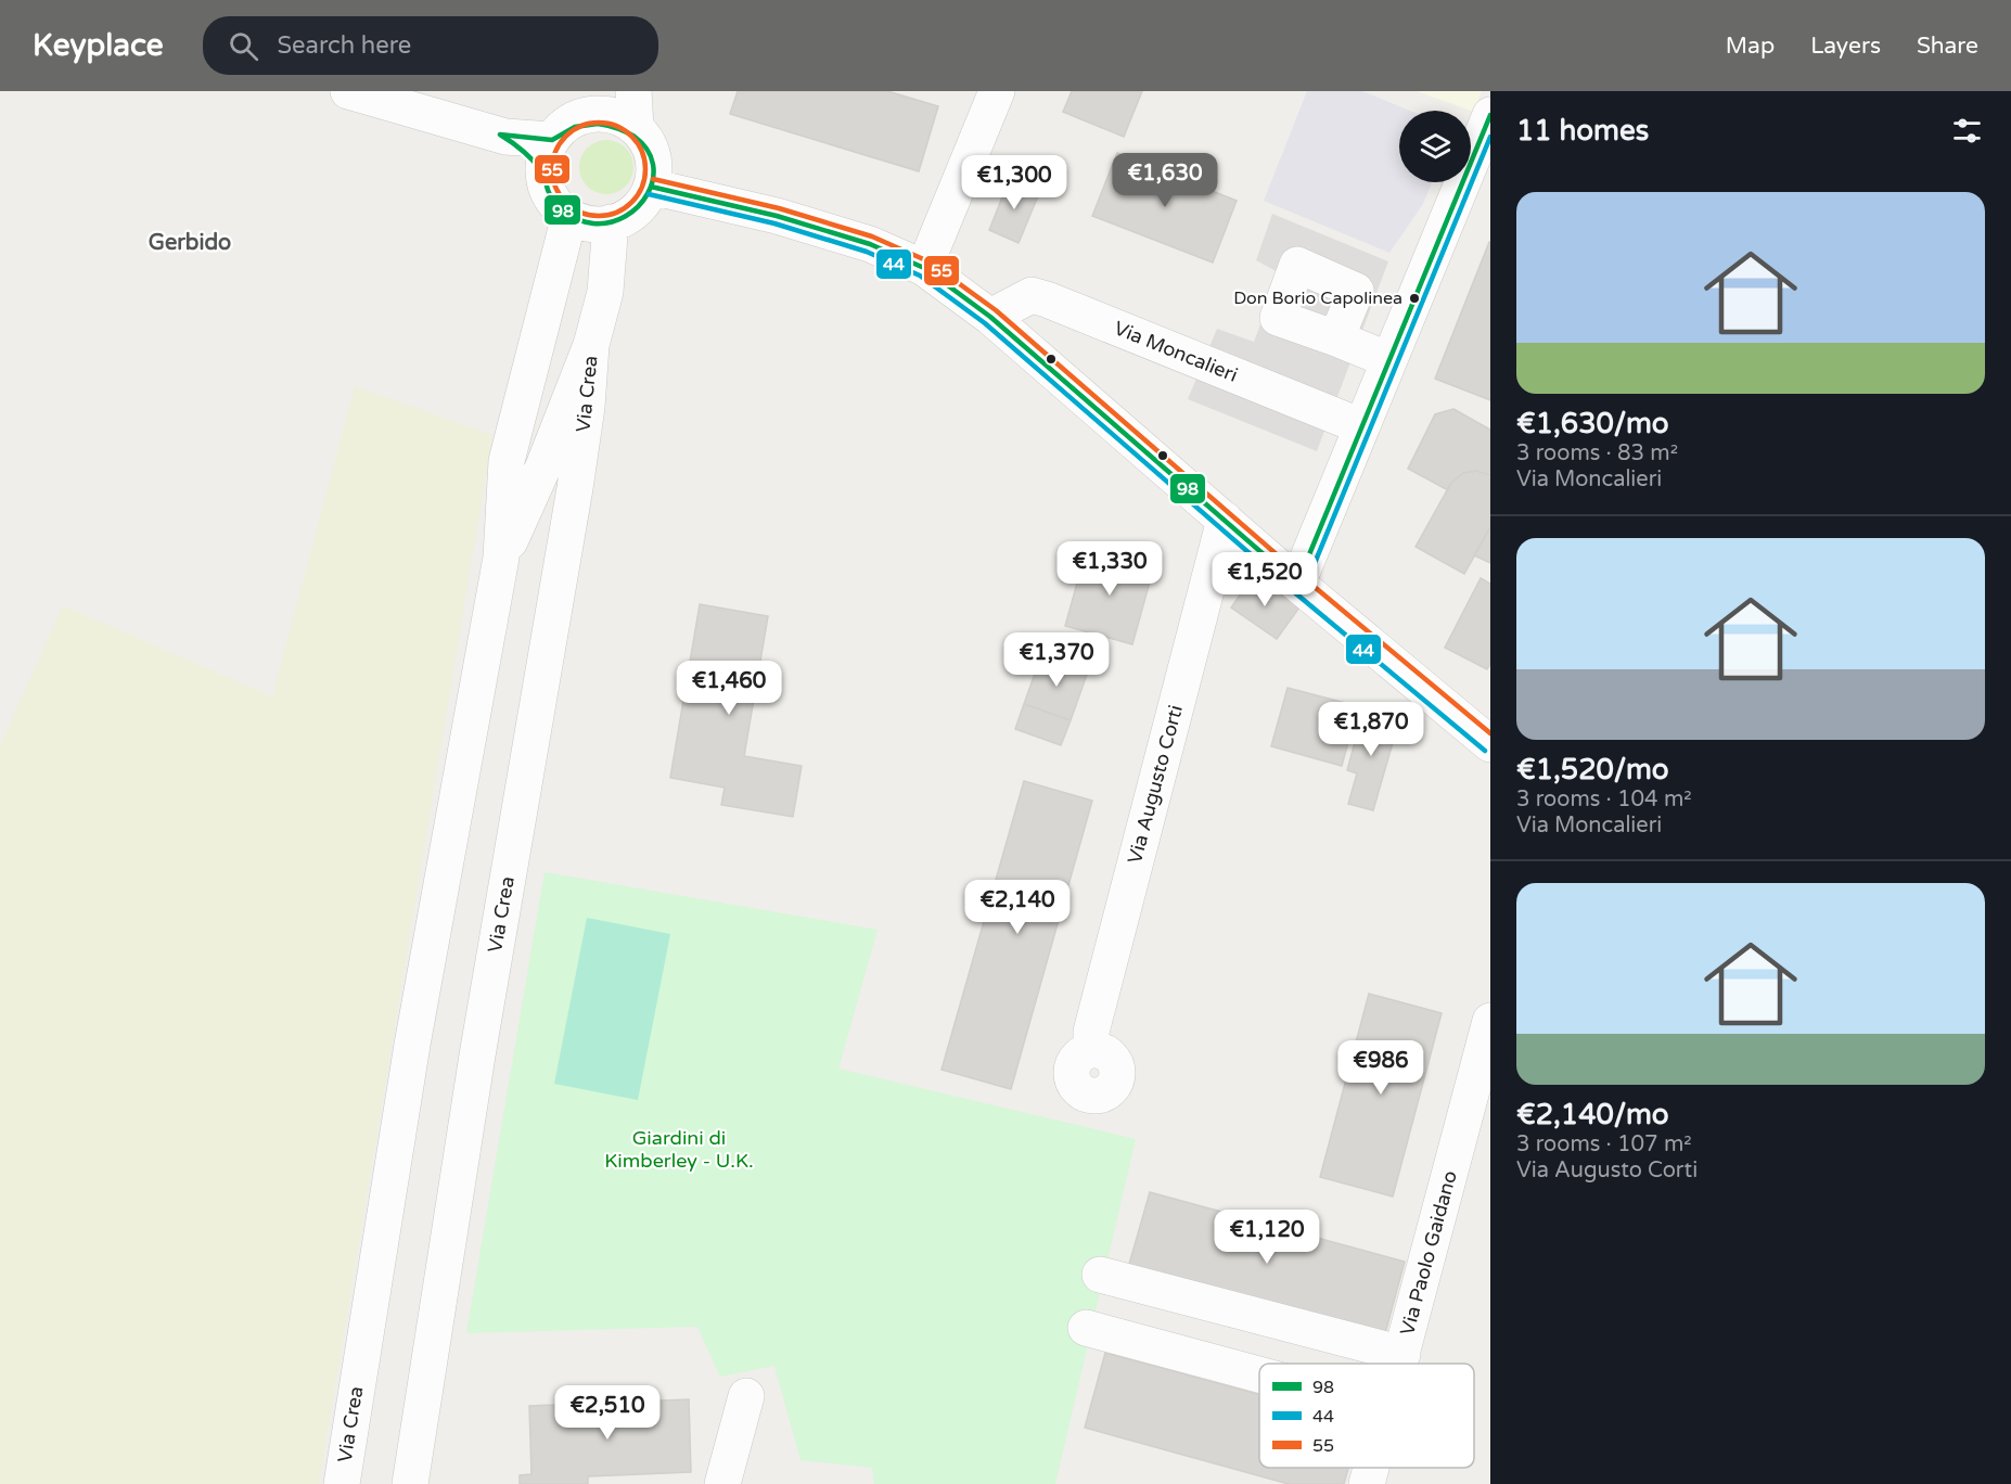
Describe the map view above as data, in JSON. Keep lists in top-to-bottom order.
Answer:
{
  "streets": {
    "street": [
      "Via Moncalieri",
      "Via Crea",
      "Via Augusto Corti",
      "Via Paolo Gaidano"
    ]
  },
  "districts": ["Gerbido"],
  "parks": ["Giardini di Kimberley - U.K."],
  "places": ["Don Borio Capolinea"],
  "lines": ["transit line 98", "transit line 55", "transit line 44"],
  "legend": ["98", "44", "55"],
  "page": {
    "header": "Keyplace",
    "search": "Search here",
    "nav": ["Map", "Layers", "Share"],
    "heading": "11 homes",
    "price": [
      "€1,630",
      "€1,300",
      "€1,330",
      "€1,520",
      "€1,370",
      "€1,460",
      "€1,870",
      "€2,140",
      "€986",
      "€1,120",
      "€2,510"
    ],
    "list": [
      {
        "name": "€1,630/mo",
        "note": "3 rooms · 83 m² · Via Moncalieri"
      },
      {
        "name": "€1,520/mo",
        "note": "3 rooms · 104 m² · Via Moncalieri"
      },
      {
        "name": "€2,140/mo",
        "note": "3 rooms · 107 m² · Via Augusto Corti"
      }
    ]
  }
}
